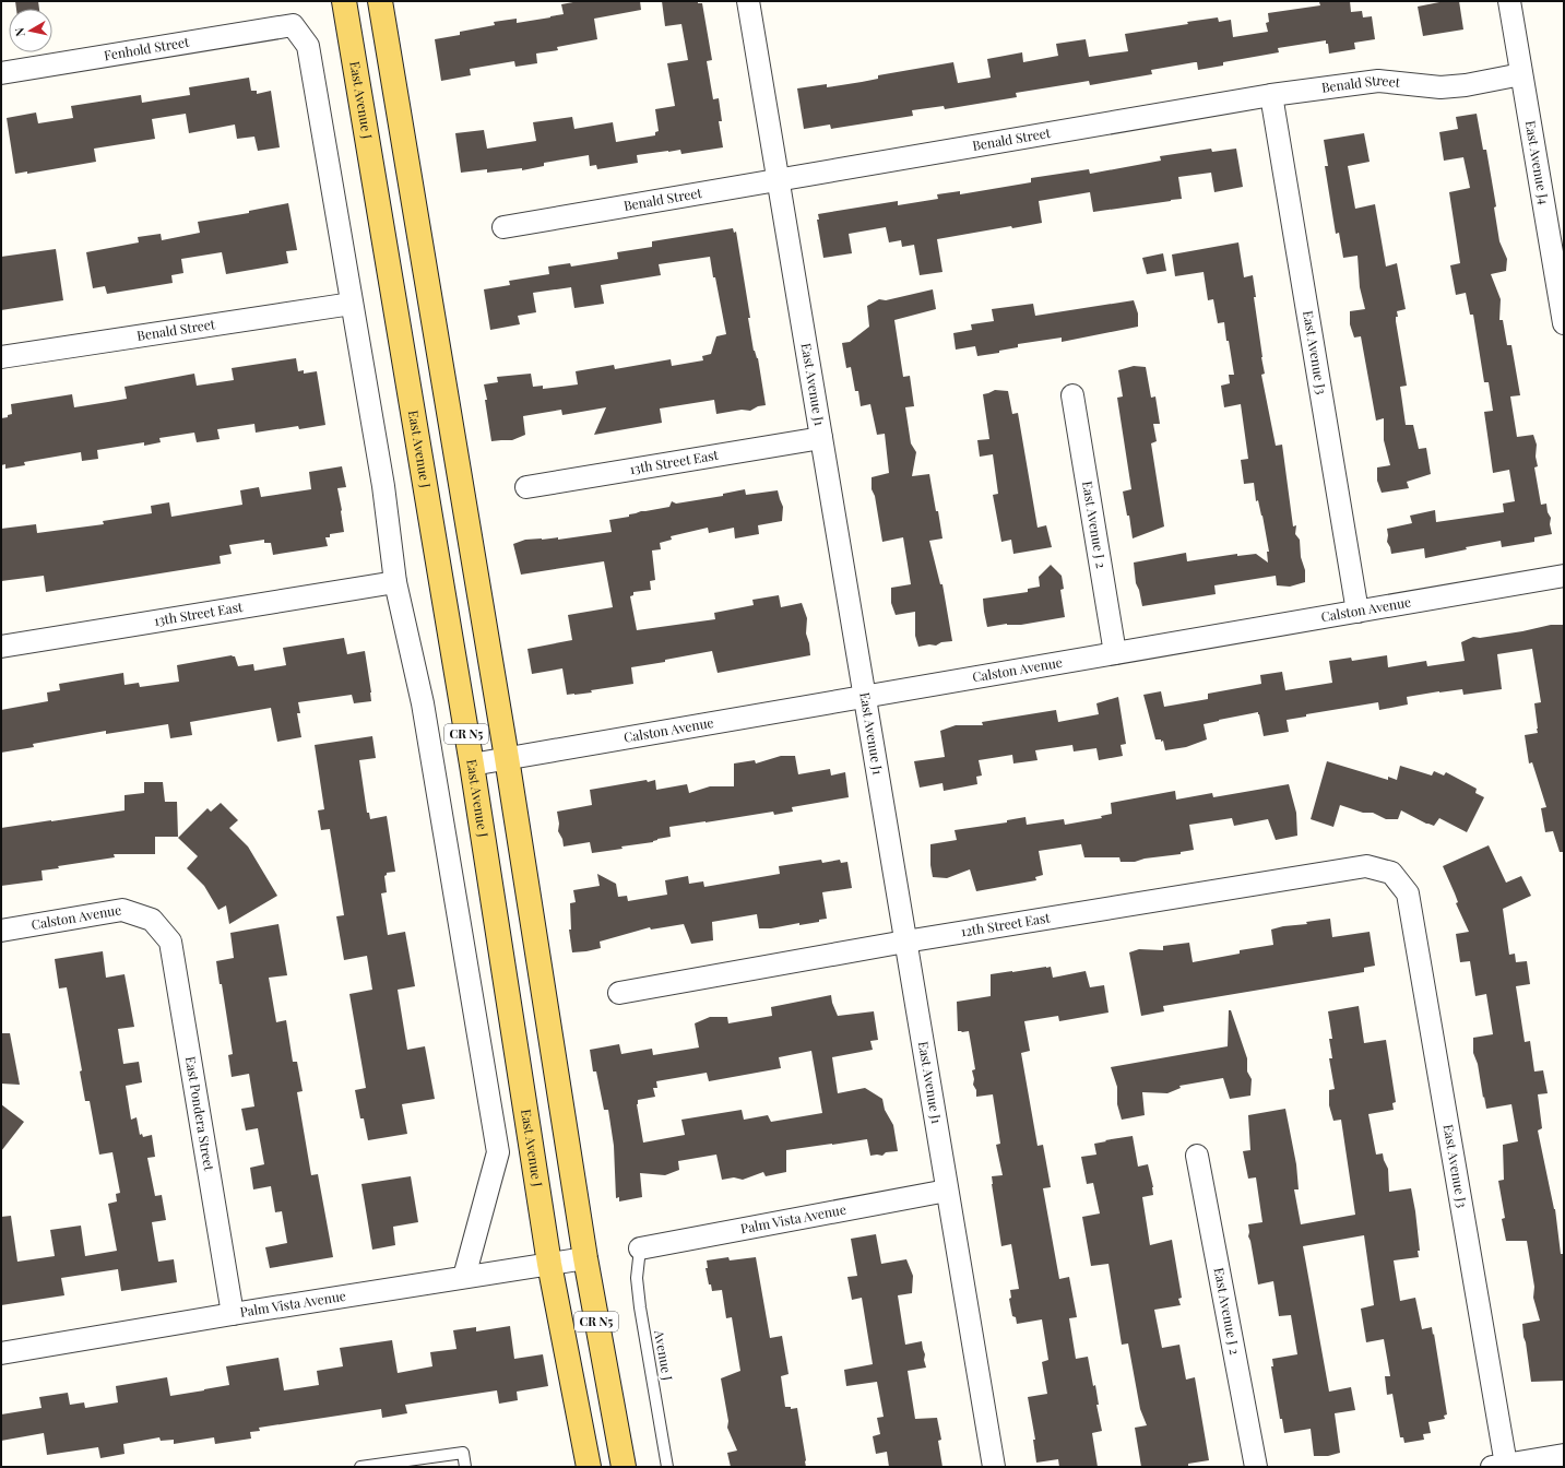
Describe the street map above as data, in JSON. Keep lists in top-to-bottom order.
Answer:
{
  "streets": {
    "main road": ["East Avenue J", "CR N5"],
    "street": [
      "Fenhold Street",
      "Benald Street",
      "East Avenue J4",
      "East Avenue J3",
      "East Avenue J1",
      "13th Street East",
      "East Avenue J 2",
      "Calston Avenue",
      "12th Street East",
      "East Pondera Street",
      "Palm Vista Avenue"
    ],
    "lane": ["Avenue J"]
  },
  "crossings": [
    ["Fenhold Street", "Benald Street"],
    ["Benald Street", "East Avenue J4"],
    ["Benald Street", "East Avenue J3"],
    ["Benald Street", "East Avenue J1"],
    ["East Avenue J", "Calston Avenue"],
    ["East Avenue J", "Palm Vista Avenue"],
    ["East Avenue J3", "Calston Avenue"],
    ["East Avenue J3", "12th Street East"],
    ["East Avenue J1", "13th Street East"],
    ["East Avenue J1", "Calston Avenue"],
    ["East Avenue J1", "12th Street East"],
    ["East Avenue J1", "Palm Vista Avenue"],
    ["East Avenue J 2", "Calston Avenue"],
    ["Calston Avenue", "CR N5"],
    ["Calston Avenue", "East Pondera Street"],
    ["CR N5", "Palm Vista Avenue"],
    ["East Pondera Street", "Palm Vista Avenue"],
    ["Palm Vista Avenue", "Avenue J"]
  ],
  "north": "left"
}
